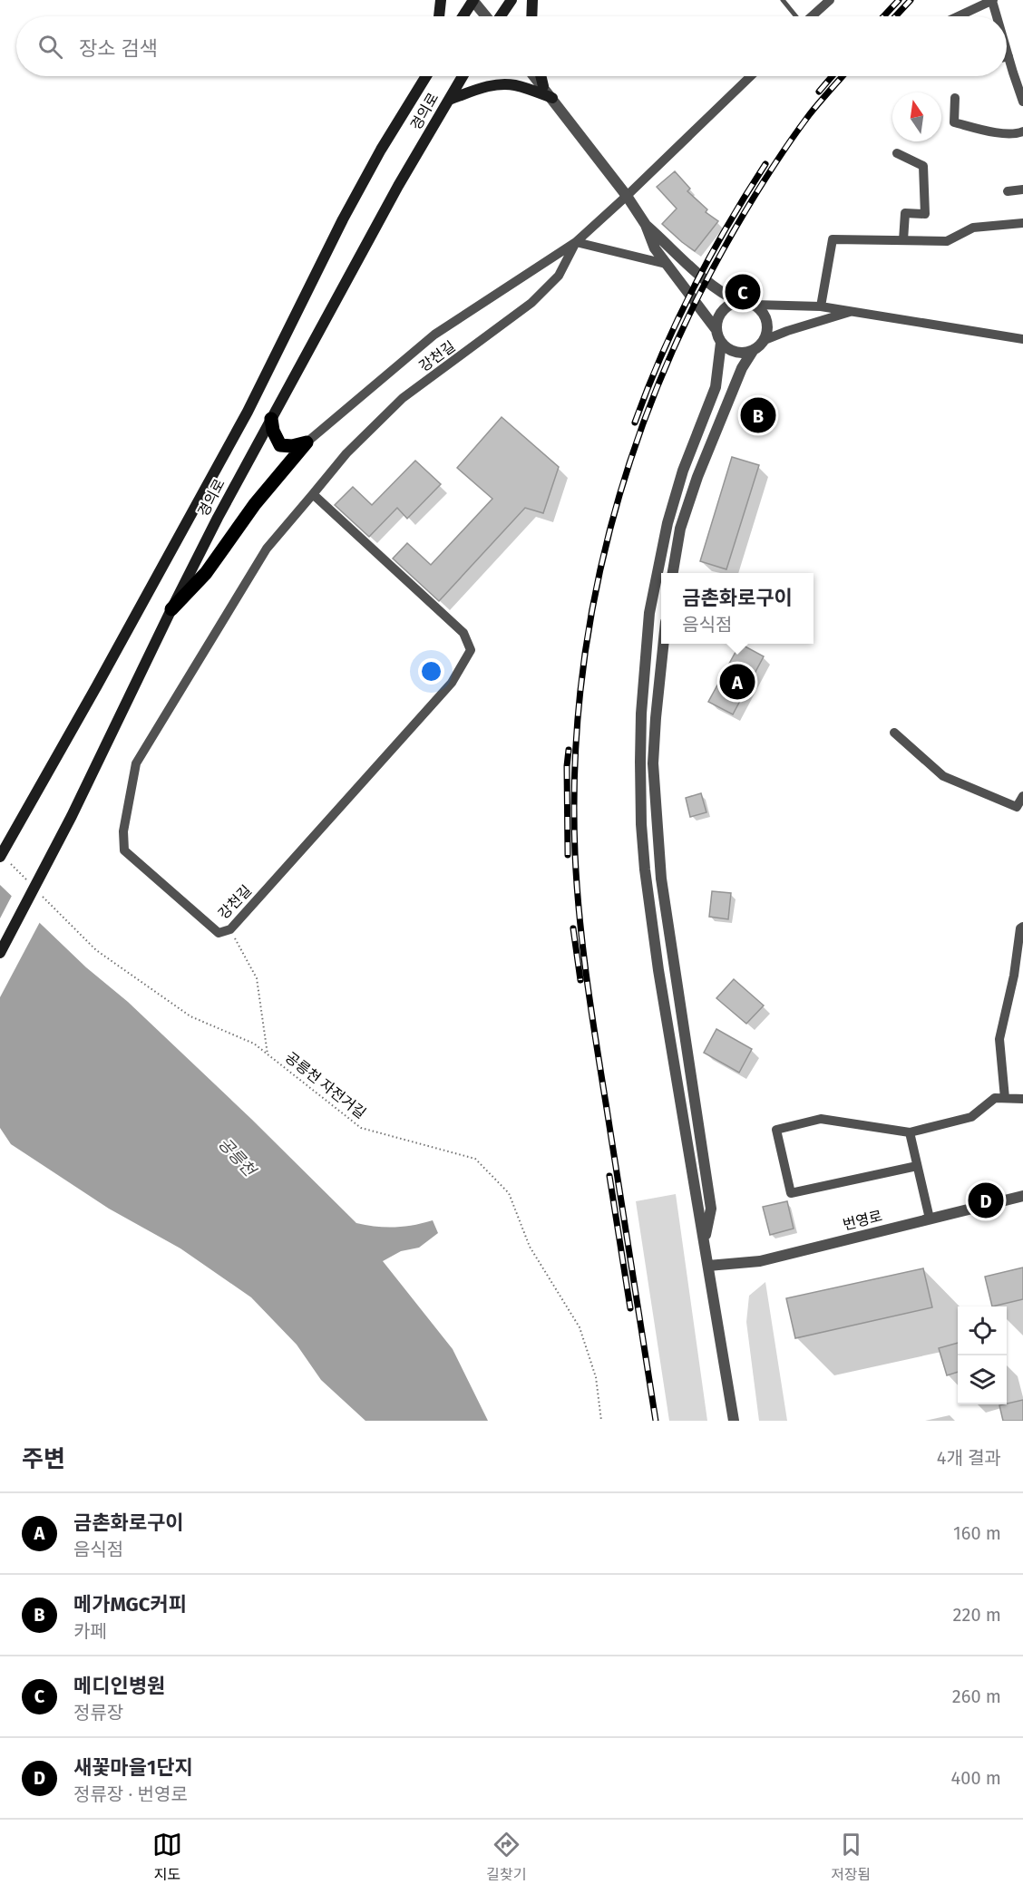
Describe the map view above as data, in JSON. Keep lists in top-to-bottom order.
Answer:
{
  "streets": {
    "main road": ["경의로"],
    "street": ["강천길", "번영로"],
    "path": ["공릉천 자전거길"]
  },
  "water": ["공릉천"],
  "north": "top",
  "page": {
    "search": "장소 검색",
    "pins": [
      "C",
      "B",
      "A",
      "D"
    ],
    "popup": ["금촌화로구이", "음식점"],
    "heading": ["주변", "4개 결과"],
    "list": [
      {
        "mark": "A",
        "name": "금촌화로구이",
        "note": "음식점",
        "value": "160 m"
      },
      {
        "mark": "B",
        "name": "메가MGC커피",
        "note": "카페",
        "value": "220 m"
      },
      {
        "mark": "C",
        "name": "메디인병원",
        "note": "정류장",
        "value": "260 m"
      },
      {
        "mark": "D",
        "name": "새꽃마을1단지",
        "note": "정류장 · 번영로",
        "value": "400 m"
      }
    ],
    "nav": ["지도", "길찾기", "저장됨"]
  }
}
